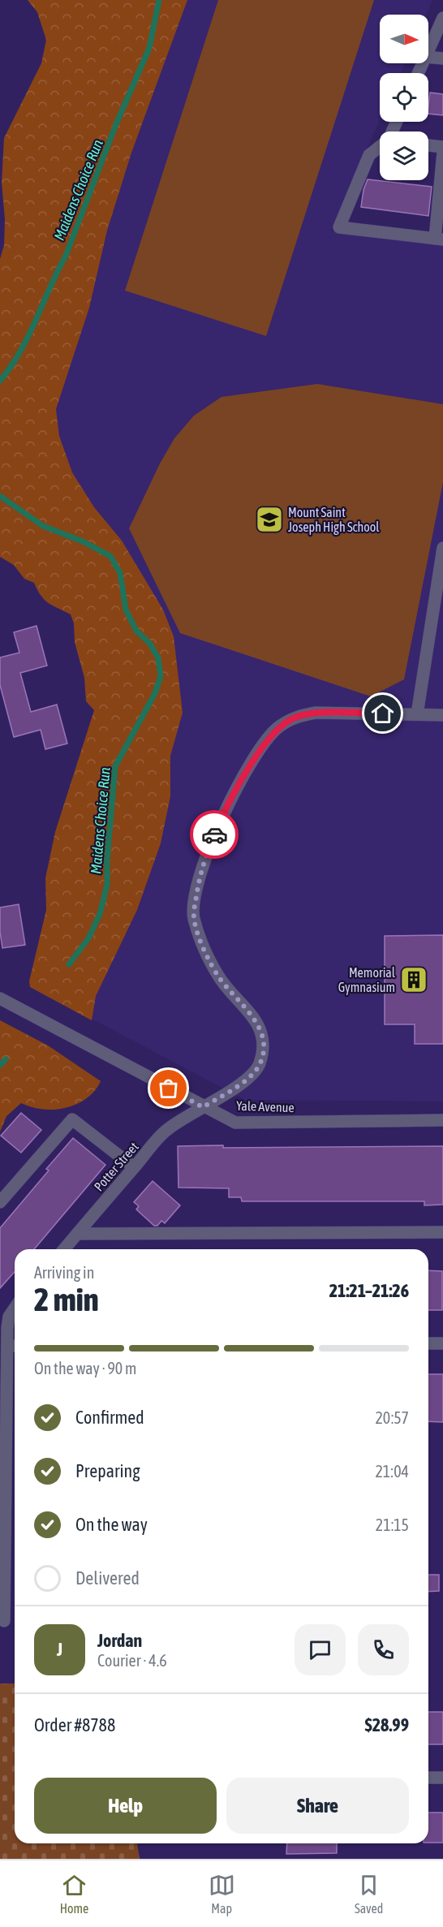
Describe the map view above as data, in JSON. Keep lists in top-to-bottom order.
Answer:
{
  "streets": {
    "street": ["Yale Avenue", "Potter Street"]
  },
  "crossings": [
    ["Yale Avenue", "Potter Street"]
  ],
  "water": ["Maidens Choice Run"],
  "places": {
    "school or university": ["Mount Saint Joseph High School"],
    "building": ["Memorial Gymnasium"]
  },
  "north": "right",
  "page": {
    "heading": ["2 min", "Arriving in", "21:21–21:26"],
    "panel": [
      "Jordan",
      "Courier · 4.6",
      "Order #8788",
      "$28.99"
    ],
    "bar": "On the way · 90 m",
    "list": [
      ["Confirmed", "20:57"],
      ["Preparing", "21:04"],
      ["On the way", "21:15"],
      "Delivered"
    ],
    "round": "J",
    "buttons": ["Help", "Share"],
    "tabs": ["Home", "Map", "Saved"]
  }
}
